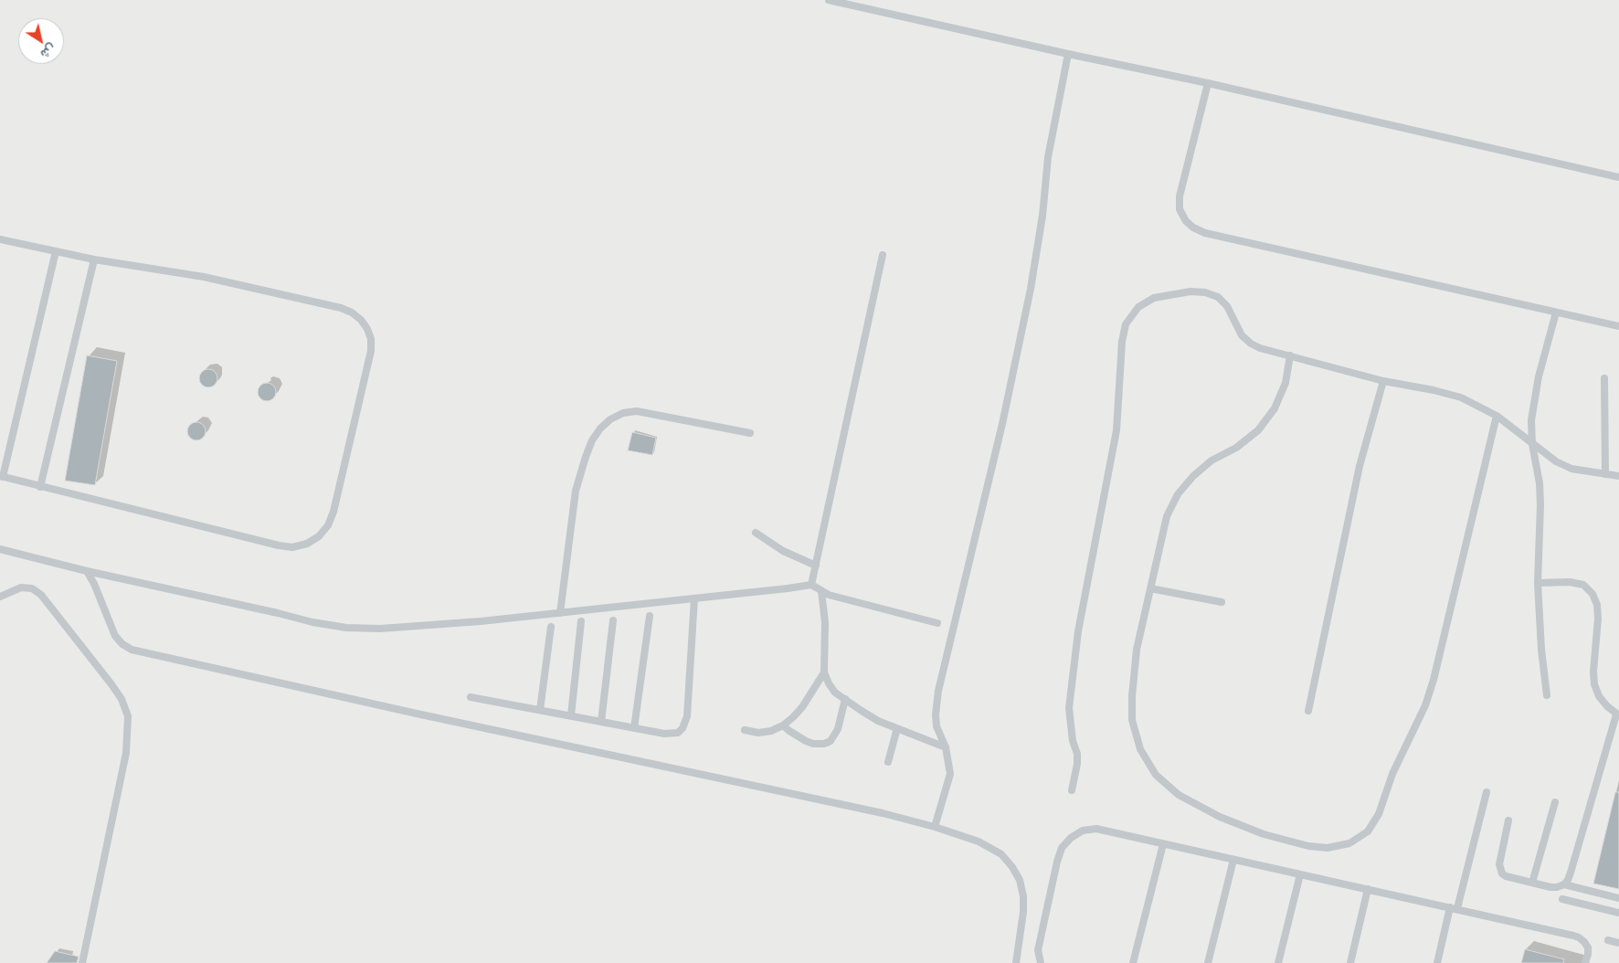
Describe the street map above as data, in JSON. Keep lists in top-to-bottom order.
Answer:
{
  "north": "bottom right"
}
